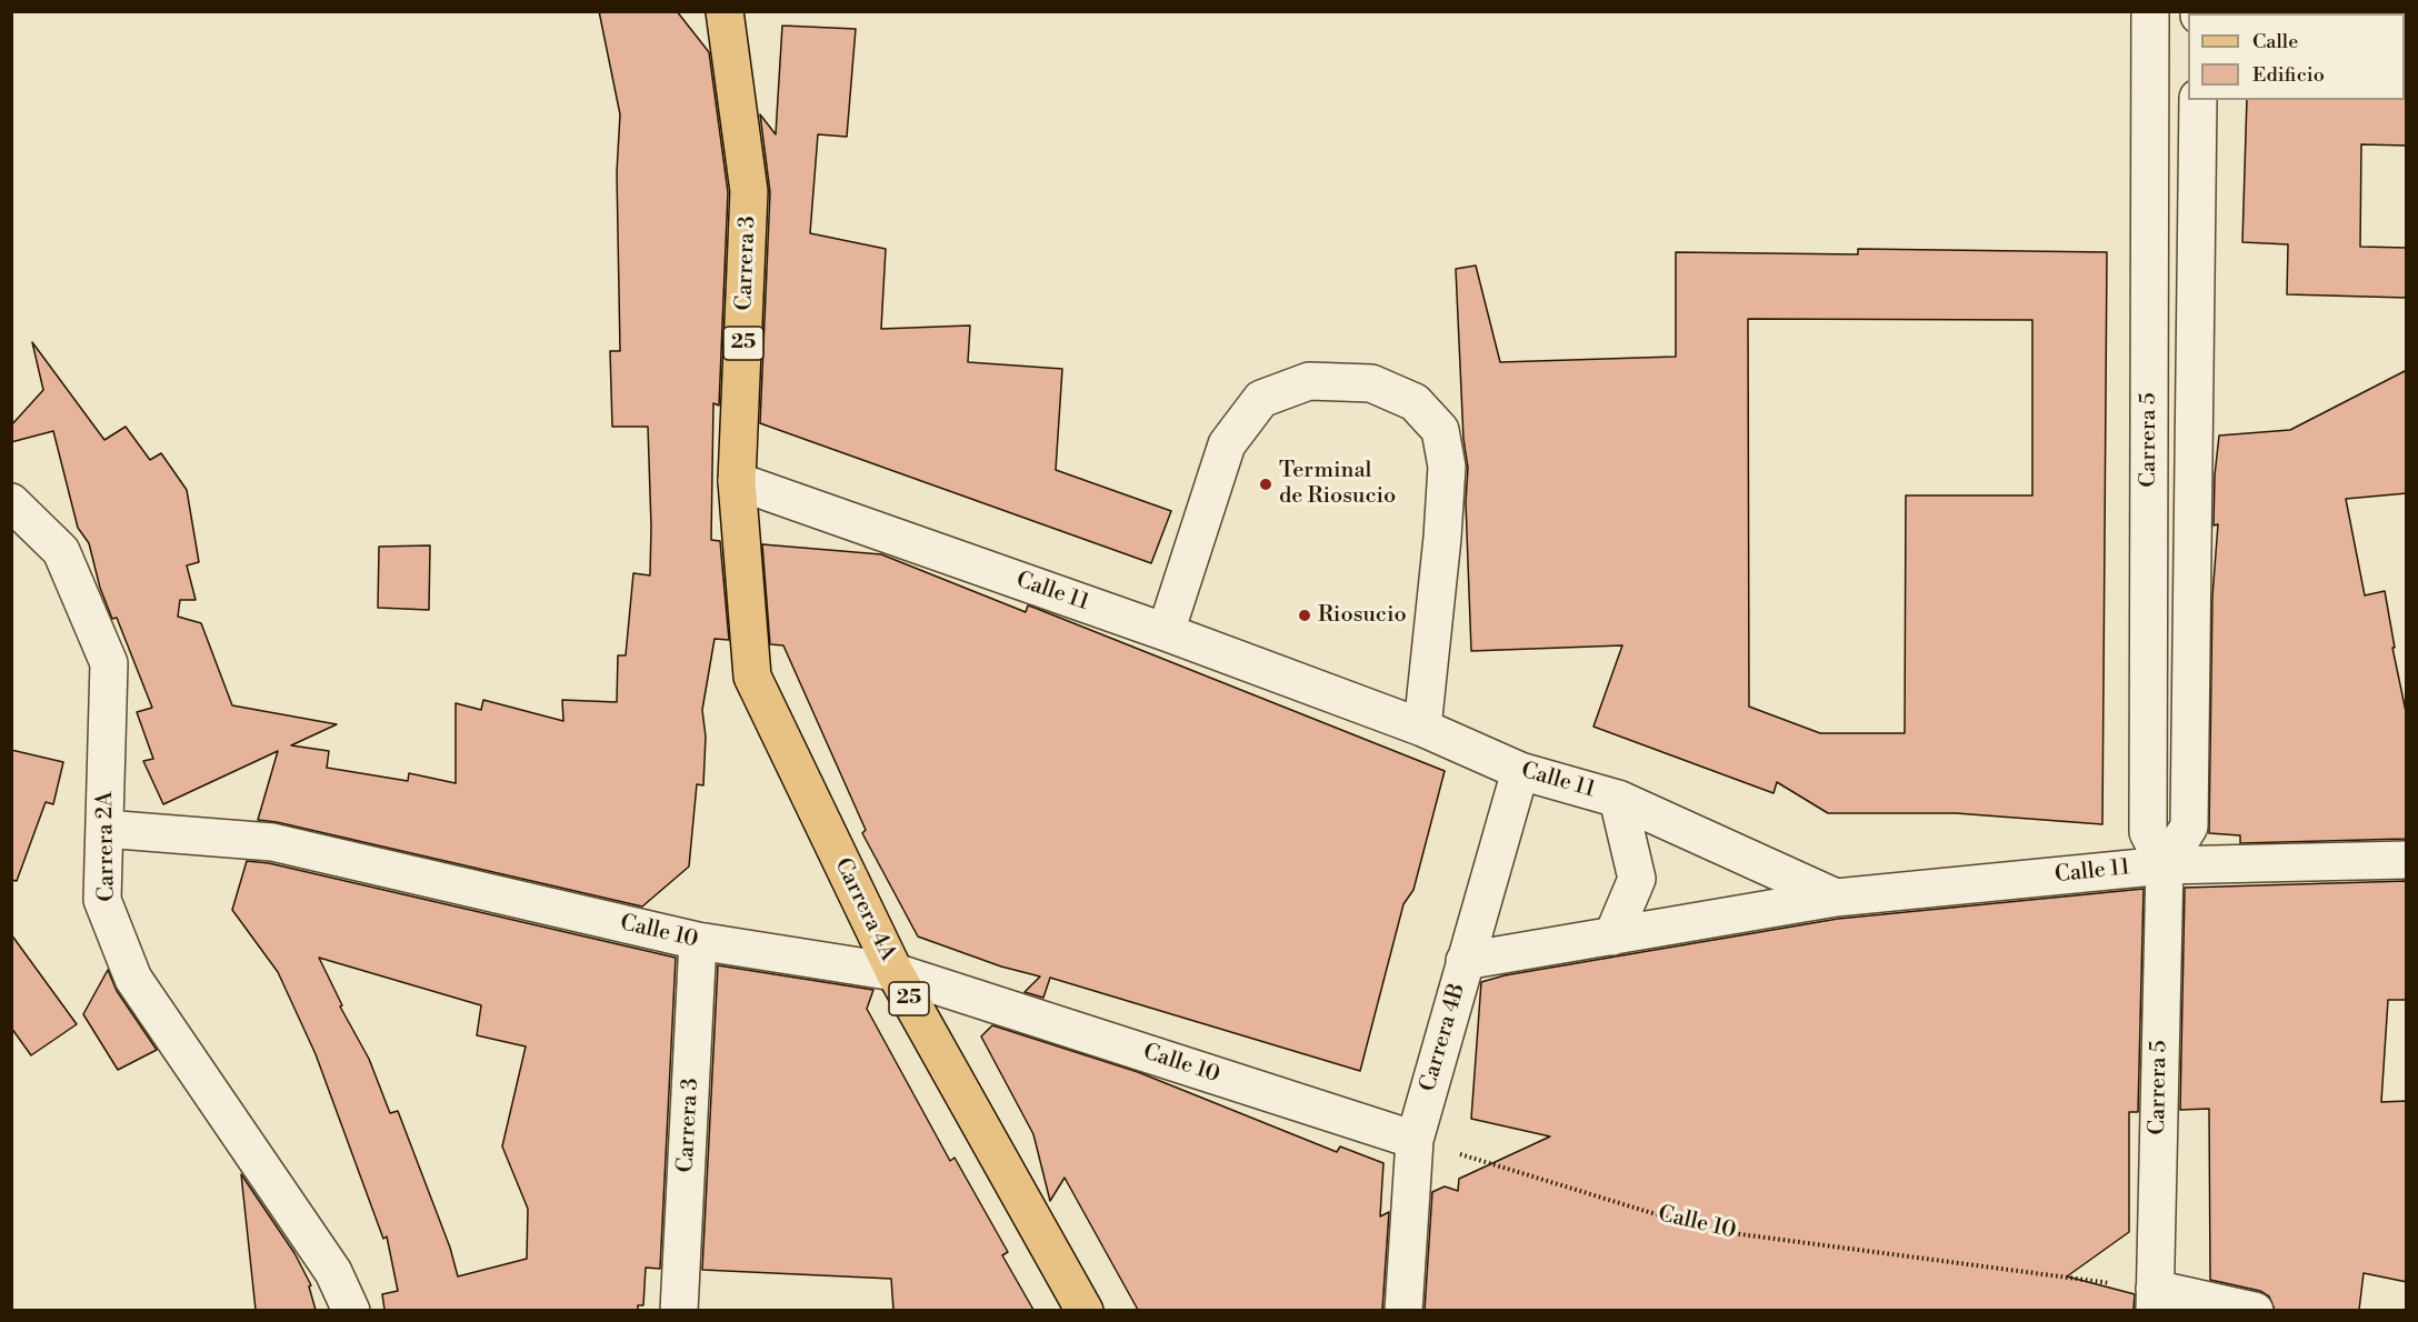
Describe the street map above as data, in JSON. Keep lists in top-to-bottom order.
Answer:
{
  "streets": {
    "main road": ["Carrera 3", "25", "Carrera 4A"],
    "street": [
      "Carrera 5",
      "Calle 11",
      "Carrera 2A",
      "Calle 10",
      "Carrera 4B"
    ]
  },
  "crossings": [
    ["Carrera 3", "Calle 11"],
    ["Carrera 3", "Carrera 4A"],
    ["Carrera 3", "Calle 10"],
    ["Carrera 5", "Calle 11"],
    ["Carrera 5", "Calle 10"],
    ["Calle 11", "Carrera 4B"],
    ["Carrera 2A", "Calle 10"],
    ["Carrera 4A", "Calle 10"],
    ["Calle 10", "Carrera 4B"]
  ],
  "places": ["Terminal de Riosucio", "Riosucio"],
  "legend": ["Calle", "Edificio"]
}
